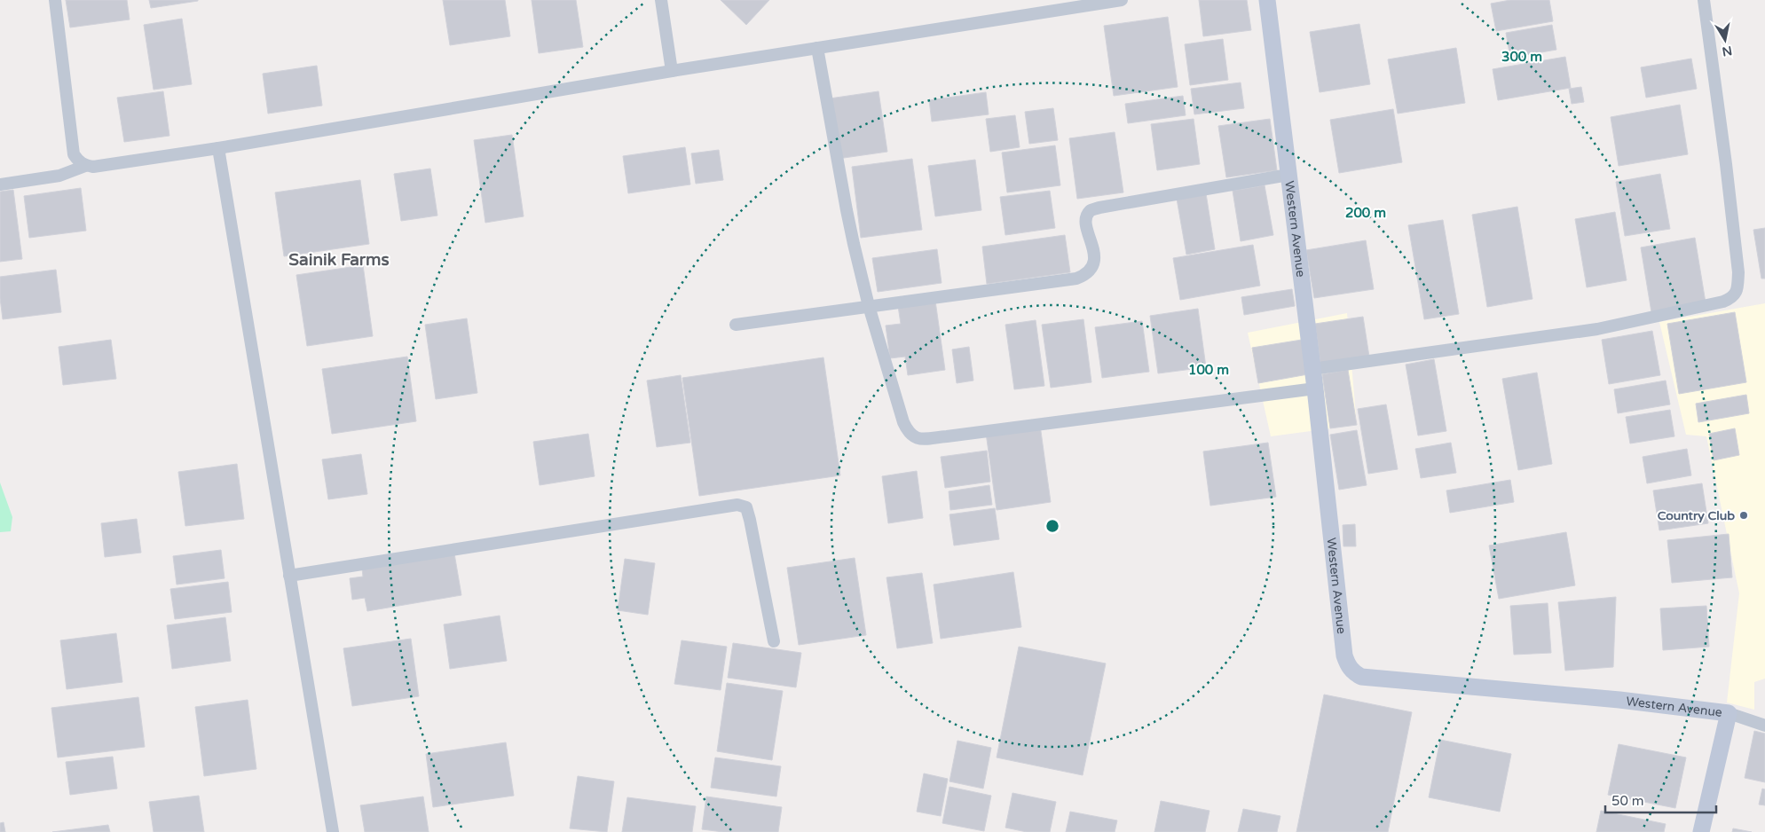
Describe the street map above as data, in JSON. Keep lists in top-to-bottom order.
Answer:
{
  "streets": {
    "street": ["Western Avenue"]
  },
  "districts": ["Sainik Farms"],
  "places": ["Country Club"],
  "scale_bar": "50 m",
  "north": "bottom",
  "rings": ["300 m", "200 m", "100 m"]
}
